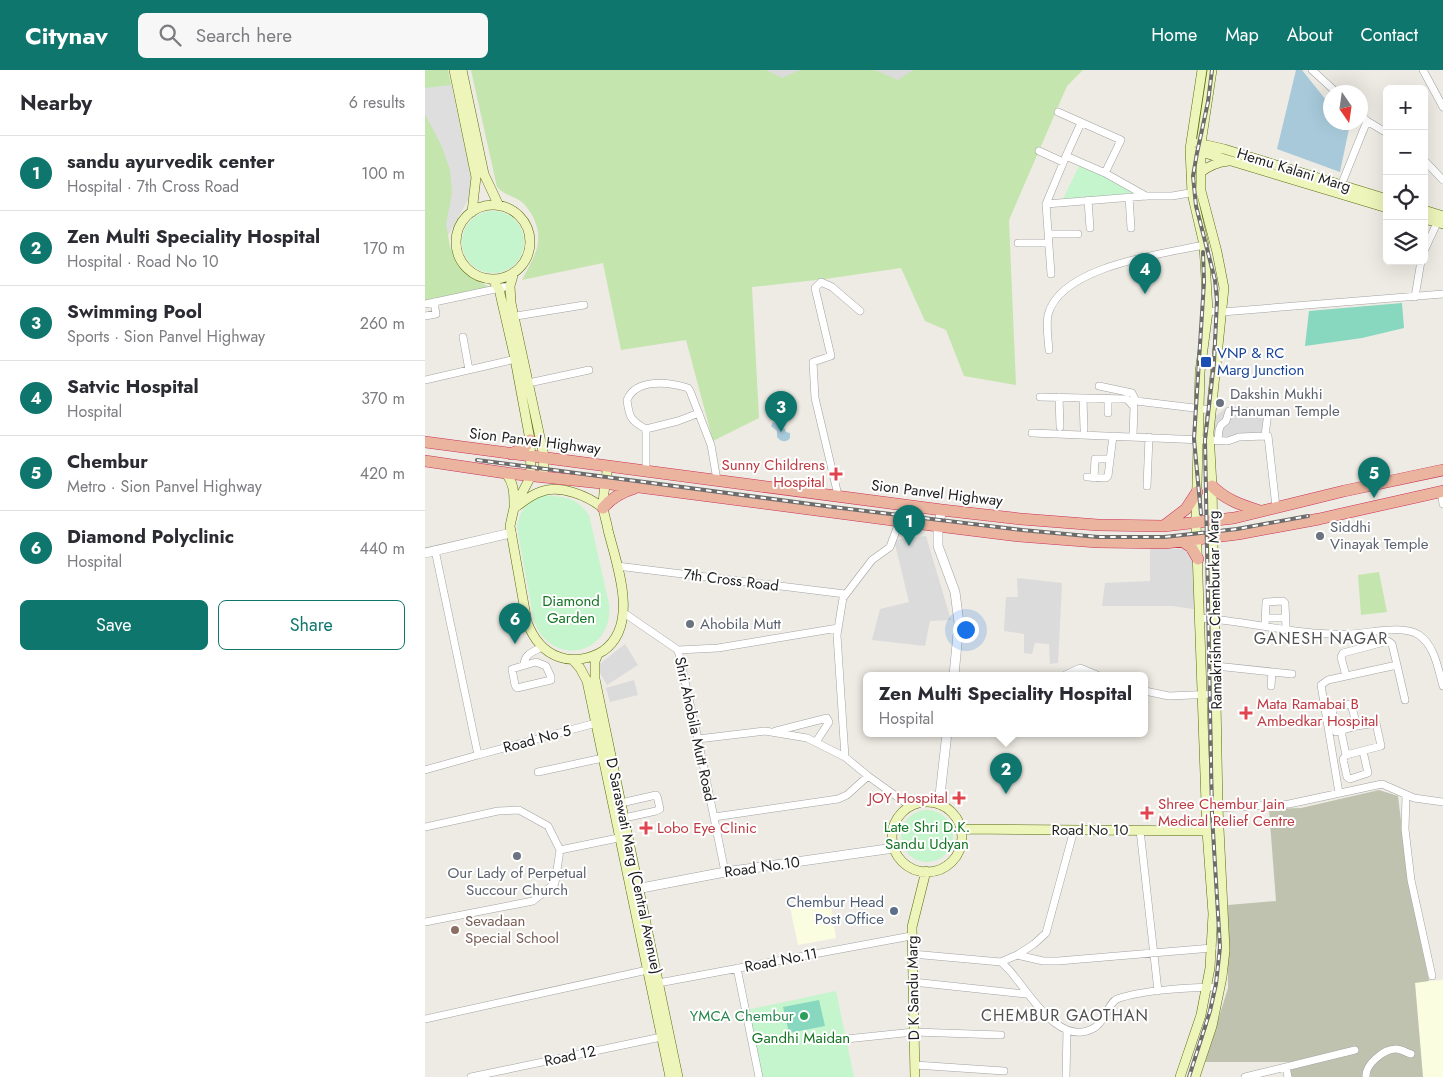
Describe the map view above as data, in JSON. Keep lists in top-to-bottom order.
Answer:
{
  "streets": {
    "highway": ["Sion Panvel Highway"],
    "main road": [
      "Hemu Kalani Marg",
      "Ramakrishna Chemburkar Marg",
      "Road No 10",
      "D Saraswati Marg (Central Avenue)",
      "D K Sandu Marg"
    ],
    "street": [
      "7th Cross Road",
      "Shri Ahobila Mutt Road",
      "Road No 5",
      "Road No.10",
      "Road No.11",
      "Road 12"
    ]
  },
  "crossings": [
    ["Hemu Kalani Marg", "Ramakrishna Chemburkar Marg"],
    ["Sion Panvel Highway", "Ramakrishna Chemburkar Marg"],
    ["7th Cross Road", "Shri Ahobila Mutt Road"],
    ["7th Cross Road", "D Saraswati Marg (Central Avenue)"],
    ["Ramakrishna Chemburkar Marg", "Road No 10"],
    ["Shri Ahobila Mutt Road", "D Saraswati Marg (Central Avenue)"],
    ["Shri Ahobila Mutt Road", "Road No.10"],
    ["Road No 5", "D Saraswati Marg (Central Avenue)"],
    ["Road No 10", "Road No.10"],
    ["Road No 10", "D K Sandu Marg"],
    ["D Saraswati Marg (Central Avenue)", "Road No.10"],
    ["D Saraswati Marg (Central Avenue)", "Road No.11"],
    ["D Saraswati Marg (Central Avenue)", "Road 12"],
    ["Road No.10", "D K Sandu Marg"],
    ["Road No.11", "D K Sandu Marg"]
  ],
  "districts": ["GANESH NAGAR", "CHEMBUR GAOTHAN"],
  "parks": ["Diamond Garden", "Late Shri D.K. Sandu Udyan", "Gandhi Maidan"],
  "places": {
    "transit": ["VNP & RC Marg Junction"],
    "other": [
      "Dakshin Mukhi Hanuman Temple",
      "Siddhi Vinayak Temple",
      "Ahobila Mutt",
      "Our Lady of Perpetual Succour Church",
      "Chembur Head Post Office",
      "Sevadaan Special School",
      "YMCA Chembur"
    ],
    "health": [
      "Sunny Childrens Hospital",
      "Mata Ramabai B Ambedkar Hospital",
      "JOY Hospital",
      "Shree Chembur Jain Medical Relief Centre",
      "Lobo Eye Clinic"
    ]
  },
  "north": "bottom",
  "page": {
    "header": "Citynav",
    "search": "Search here",
    "nav": [
      "Home",
      "Map",
      "About",
      "Contact"
    ],
    "heading": ["Nearby", "6 results"],
    "map_buttons": ["+", "−"],
    "list": [
      {
        "mark": "1",
        "name": "sandu ayurvedik center",
        "note": "Hospital · 7th Cross Road",
        "value": "100 m"
      },
      {
        "mark": "2",
        "name": "Zen Multi Speciality Hospital",
        "note": "Hospital · Road No 10",
        "value": "170 m"
      },
      {
        "mark": "3",
        "name": "Swimming Pool",
        "note": "Sports · Sion Panvel Highway",
        "value": "260 m"
      },
      {
        "mark": "4",
        "name": "Satvic Hospital",
        "note": "Hospital",
        "value": "370 m"
      },
      {
        "mark": "5",
        "name": "Chembur",
        "note": "Metro · Sion Panvel Highway",
        "value": "420 m"
      },
      {
        "mark": "6",
        "name": "Diamond Polyclinic",
        "note": "Hospital",
        "value": "440 m"
      }
    ],
    "pins": [
      "4",
      "3",
      "5",
      "1",
      "6",
      "2"
    ],
    "buttons": ["Save", "Share"],
    "popup": ["Zen Multi Speciality Hospital", "Hospital"]
  }
}
